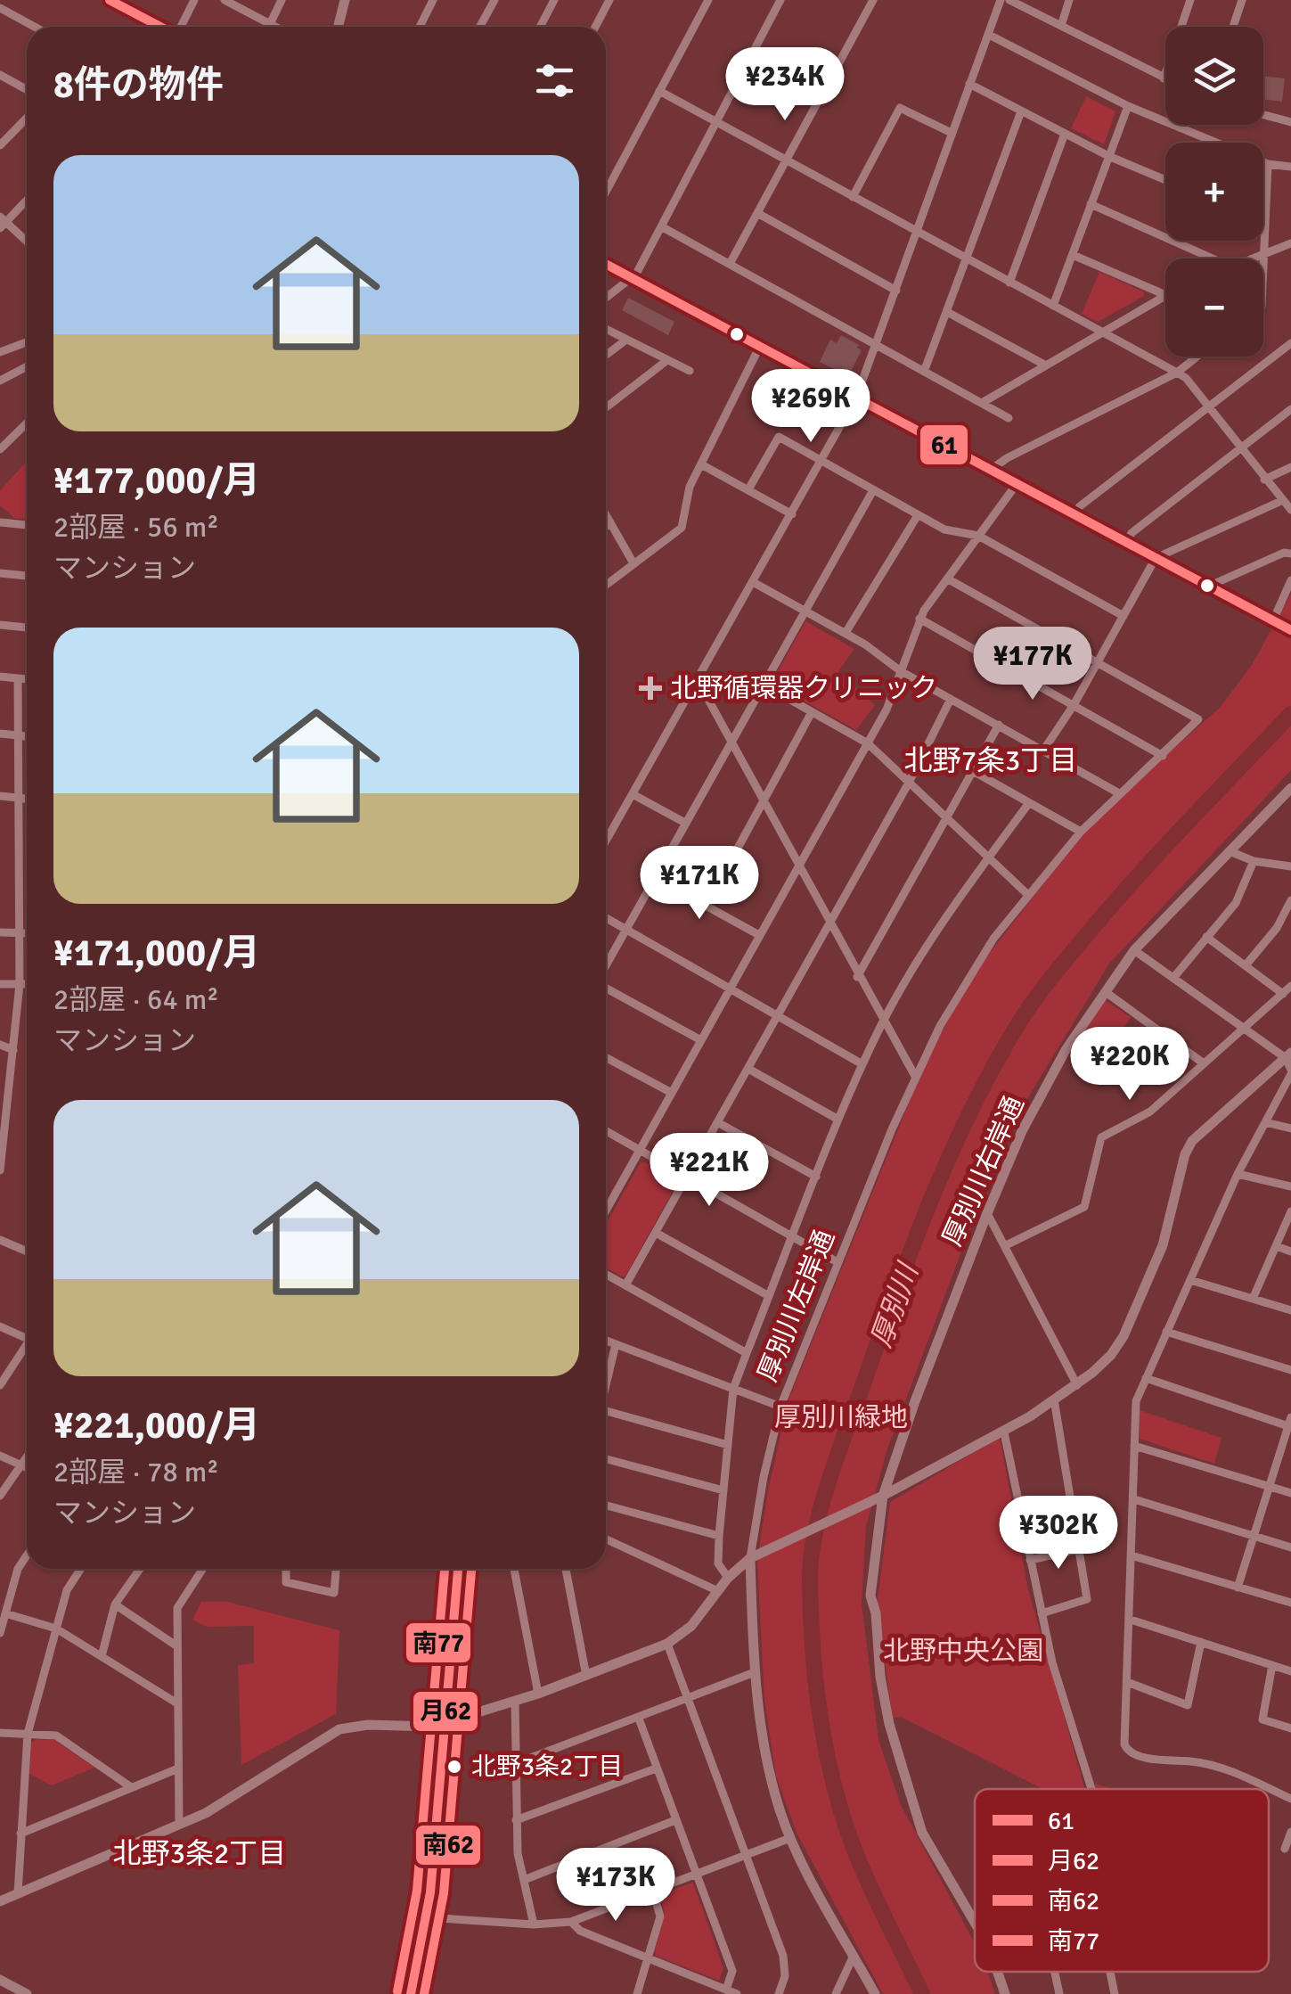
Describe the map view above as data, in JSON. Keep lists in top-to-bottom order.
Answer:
{
  "streets": {
    "street": ["厚別川右岸通", "厚別川左岸通"]
  },
  "districts": ["北野7条3丁目", "北野3条2丁目"],
  "water": ["厚別川"],
  "parks": ["厚別川緑地", "北野中央公園"],
  "places": {
    "health": ["北野循環器クリニック"],
    "other": ["北野3条2丁目"]
  },
  "lines": [
    "transit line 61",
    "transit line 月62",
    "transit line 南62",
    "transit line 南77"
  ],
  "legend": [
    "61",
    "月62",
    "南62",
    "南77"
  ],
  "page": {
    "map_buttons": ["+", "−"],
    "heading": "8件の物件",
    "price": [
      "¥234K",
      "¥269K",
      "¥177K",
      "¥171K",
      "¥220K",
      "¥221K",
      "¥302K",
      "¥173K"
    ],
    "list": [
      {
        "name": "¥177,000/月",
        "note": "2部屋 · 56 m² · マンション"
      },
      {
        "name": "¥171,000/月",
        "note": "2部屋 · 64 m² · マンション"
      },
      {
        "name": "¥221,000/月",
        "note": "2部屋 · 78 m² · マンション"
      }
    ]
  }
}
